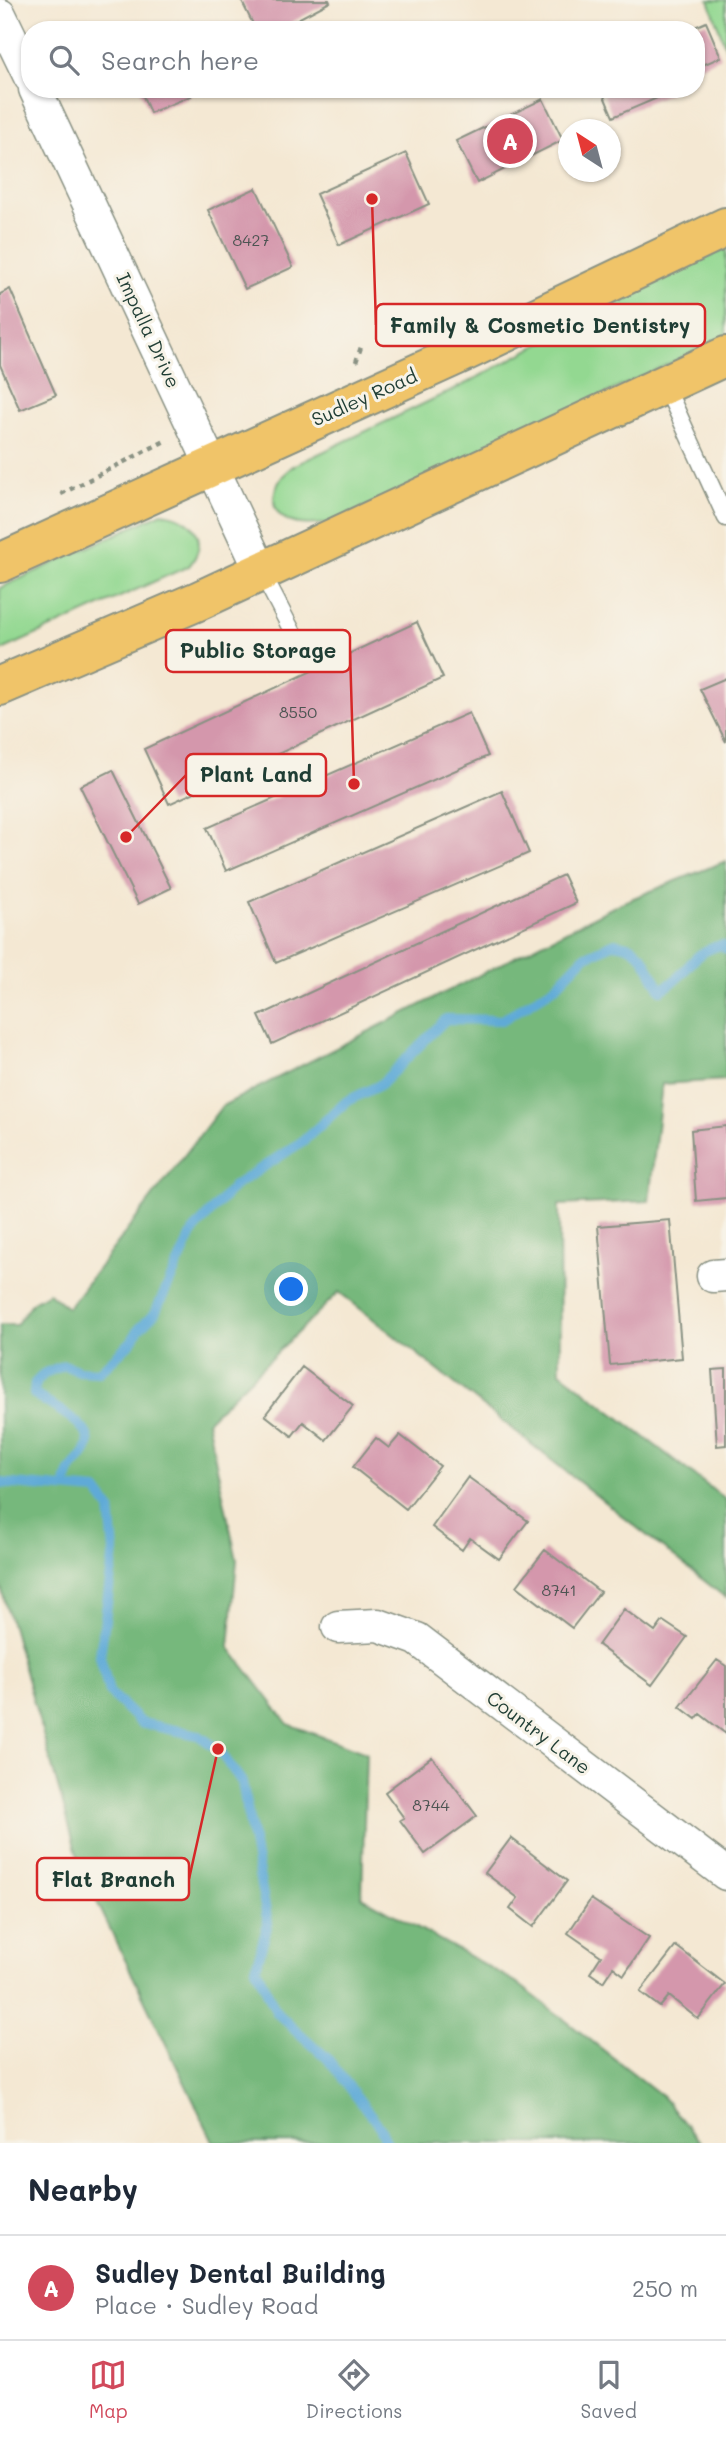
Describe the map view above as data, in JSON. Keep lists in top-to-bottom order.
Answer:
{
  "streets": {
    "main road": ["Sudley Road"],
    "street": ["Impalla Drive", "Country Lane"]
  },
  "crossings": [
    ["Impalla Drive", "Sudley Road"]
  ],
  "places": [
    "Family & Cosmetic Dentistry",
    "Public Storage",
    "Plant Land",
    "Flat Branch"
  ],
  "house_numbers": [
    "8427",
    "8550",
    "8741",
    "8744"
  ],
  "north": "top left",
  "page": {
    "search": "Search here",
    "pins": "A",
    "heading": "Nearby",
    "list": [
      {
        "mark": "A",
        "name": "Sudley Dental Building",
        "note": "Place · Sudley Road",
        "value": "250 m"
      }
    ],
    "nav": ["Map", "Directions", "Saved"]
  }
}
